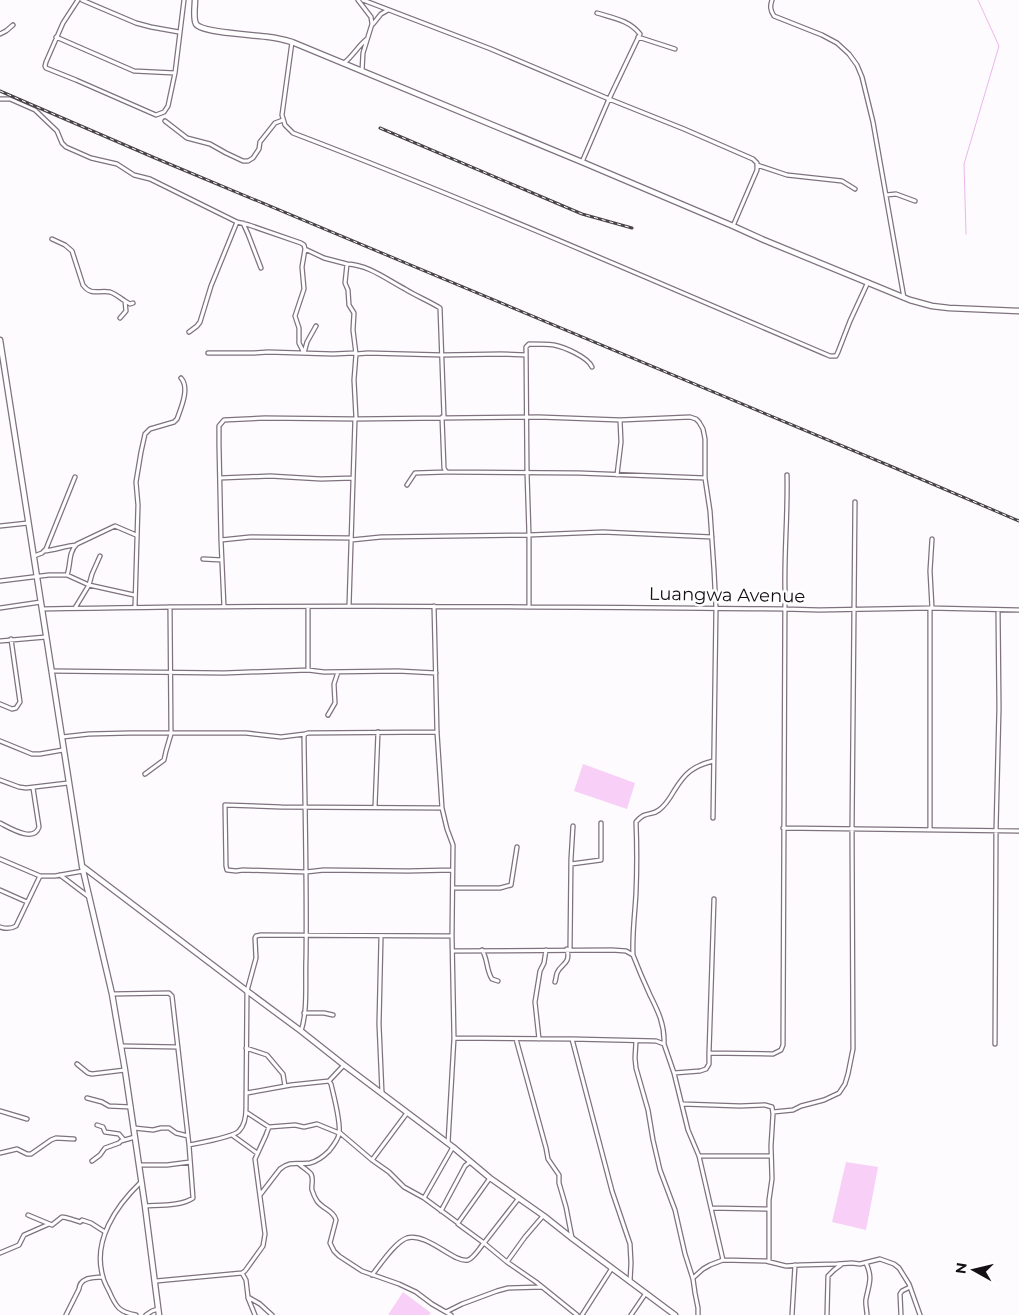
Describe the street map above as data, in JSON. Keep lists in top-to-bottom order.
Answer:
{
  "streets": {
    "street": ["Luangwa Avenue"]
  },
  "north": "left"
}
